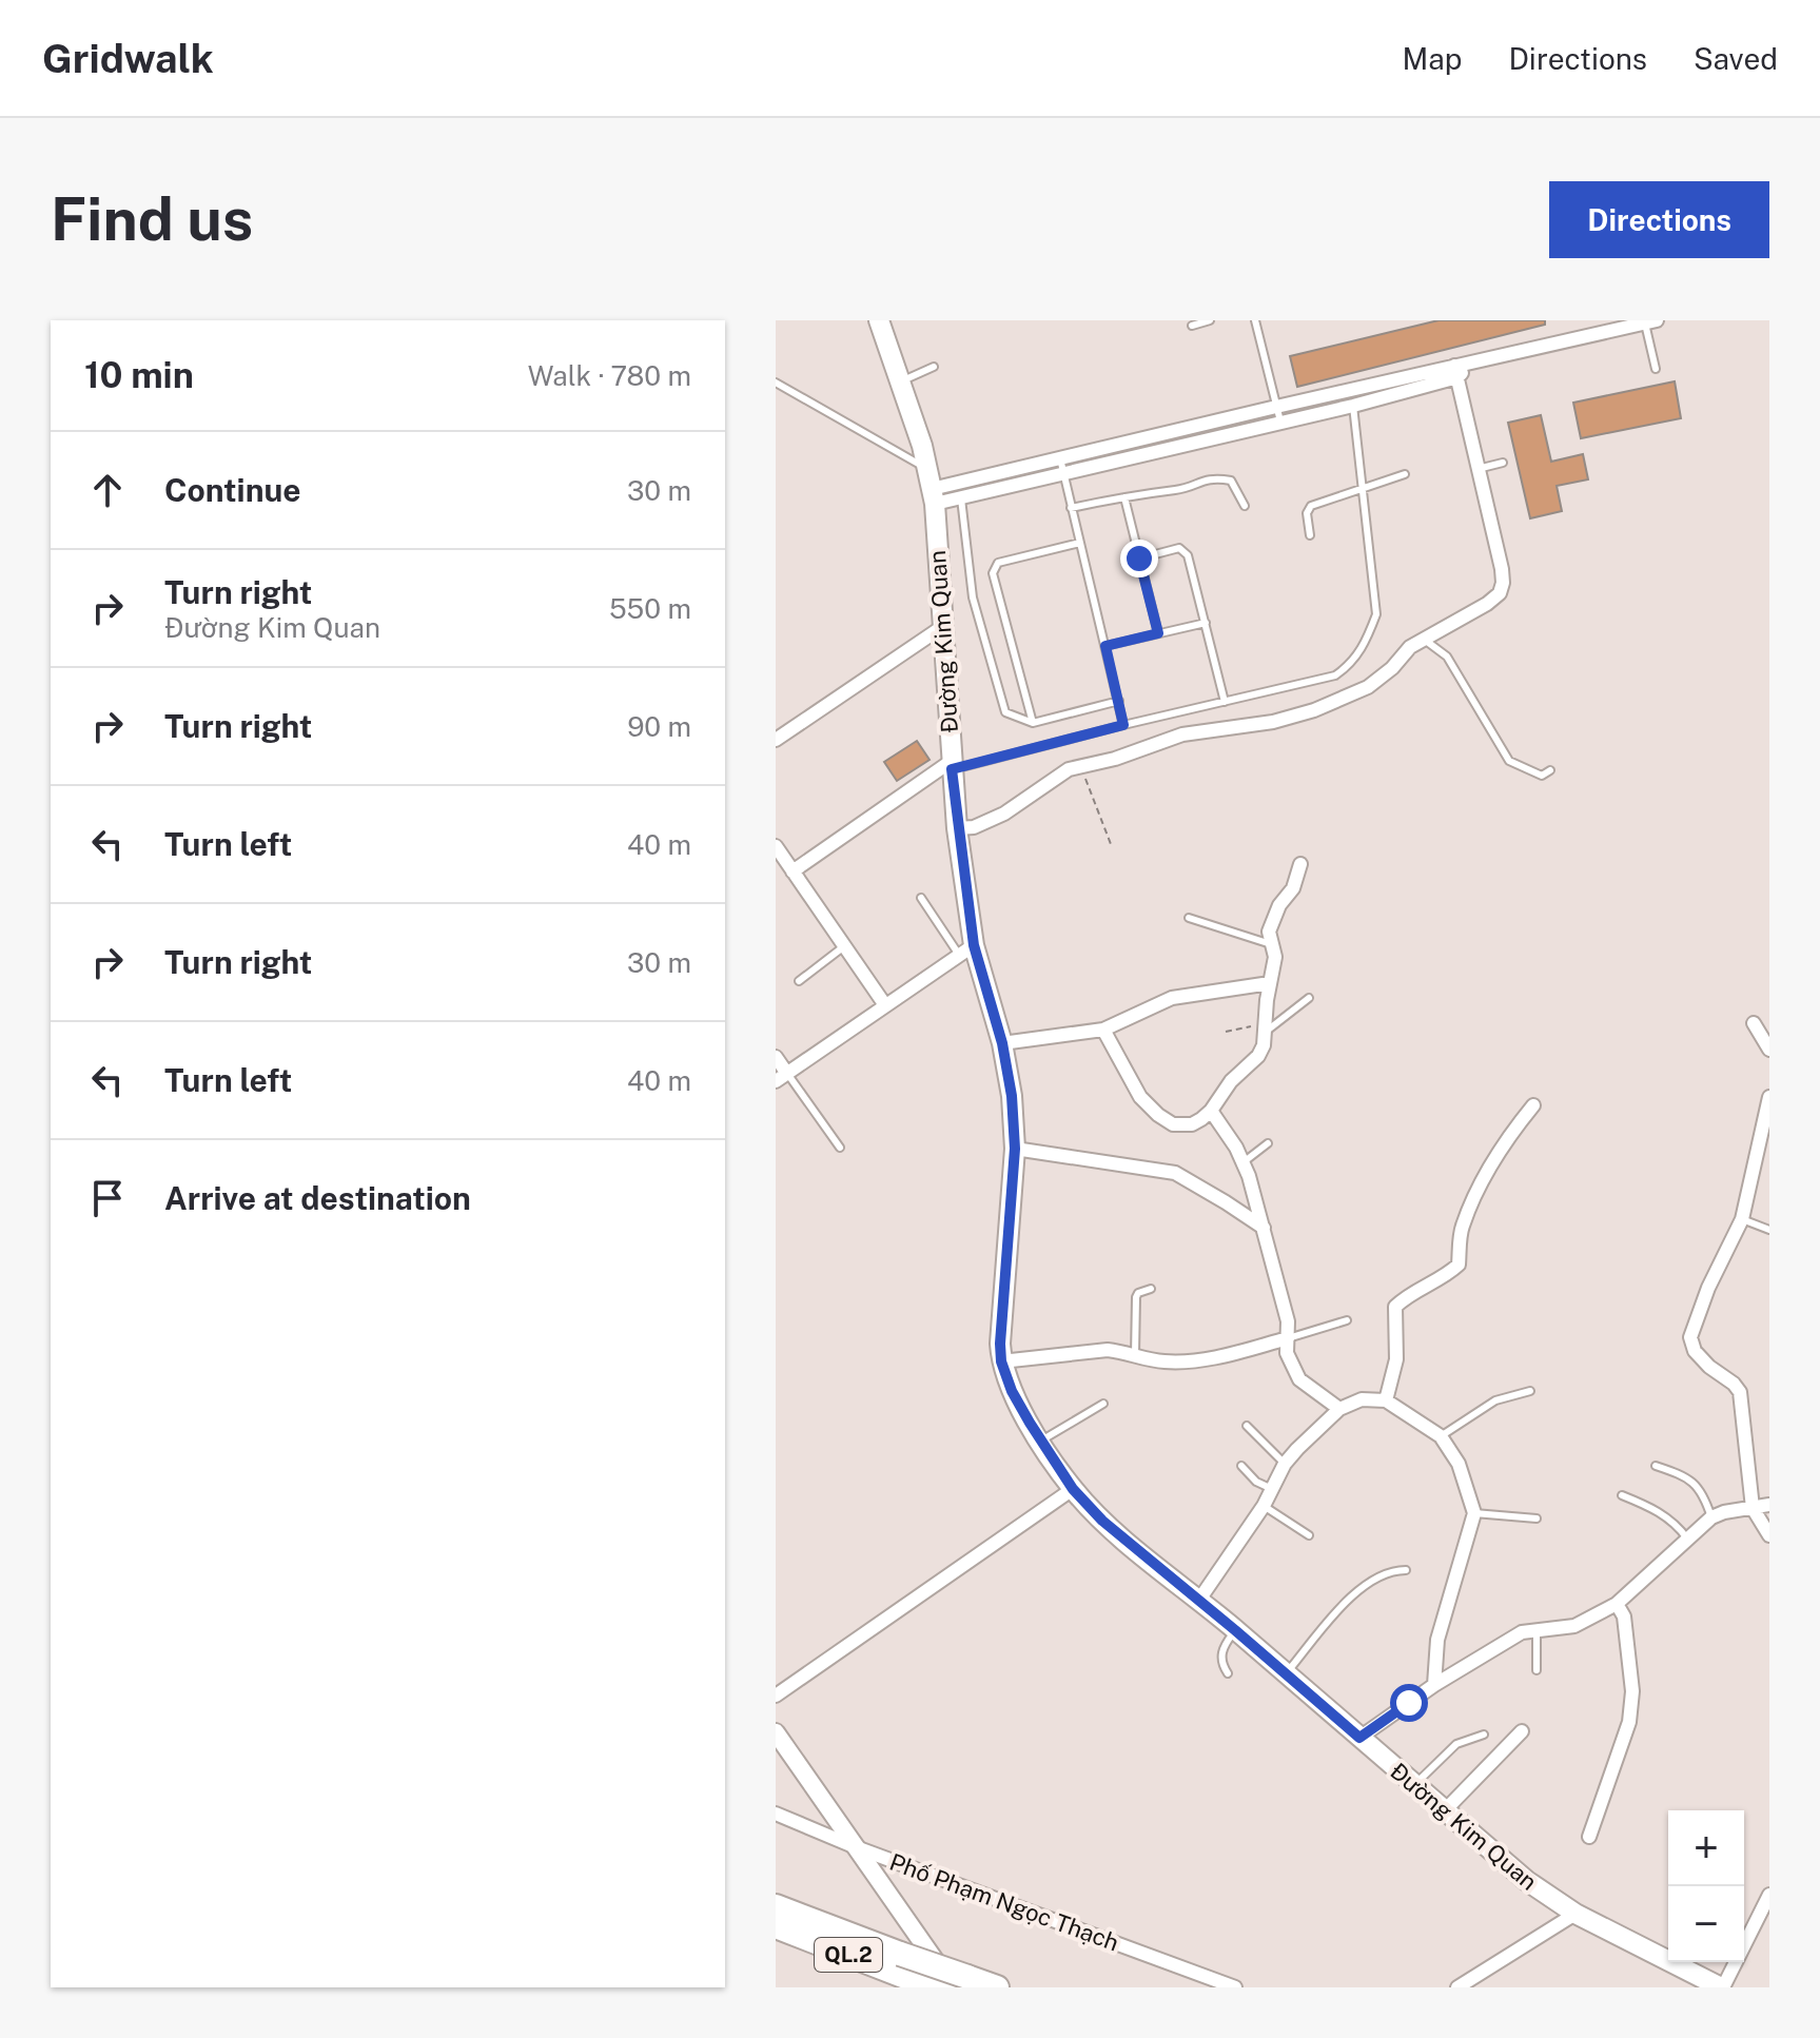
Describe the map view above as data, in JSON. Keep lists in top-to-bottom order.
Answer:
{
  "streets": {
    "highway": ["QL.2"],
    "main road": ["Đường Kim Quan"],
    "street": ["Phố Phạm Ngọc Thạch"]
  },
  "page": {
    "header": "Gridwalk",
    "nav": ["Map", "Directions", "Saved"],
    "buttons": "Directions",
    "title": "Find us",
    "heading": ["10 min", "Walk · 780 m"],
    "list": [
      ["Continue", "30 m"],
      ["Turn right", "Đường Kim Quan", "550 m"],
      ["Turn right", "90 m"],
      ["Turn left", "40 m"],
      ["Turn right", "30 m"],
      ["Turn left", "40 m"],
      "Arrive at destination"
    ],
    "map_buttons": ["+", "−"]
  }
}
